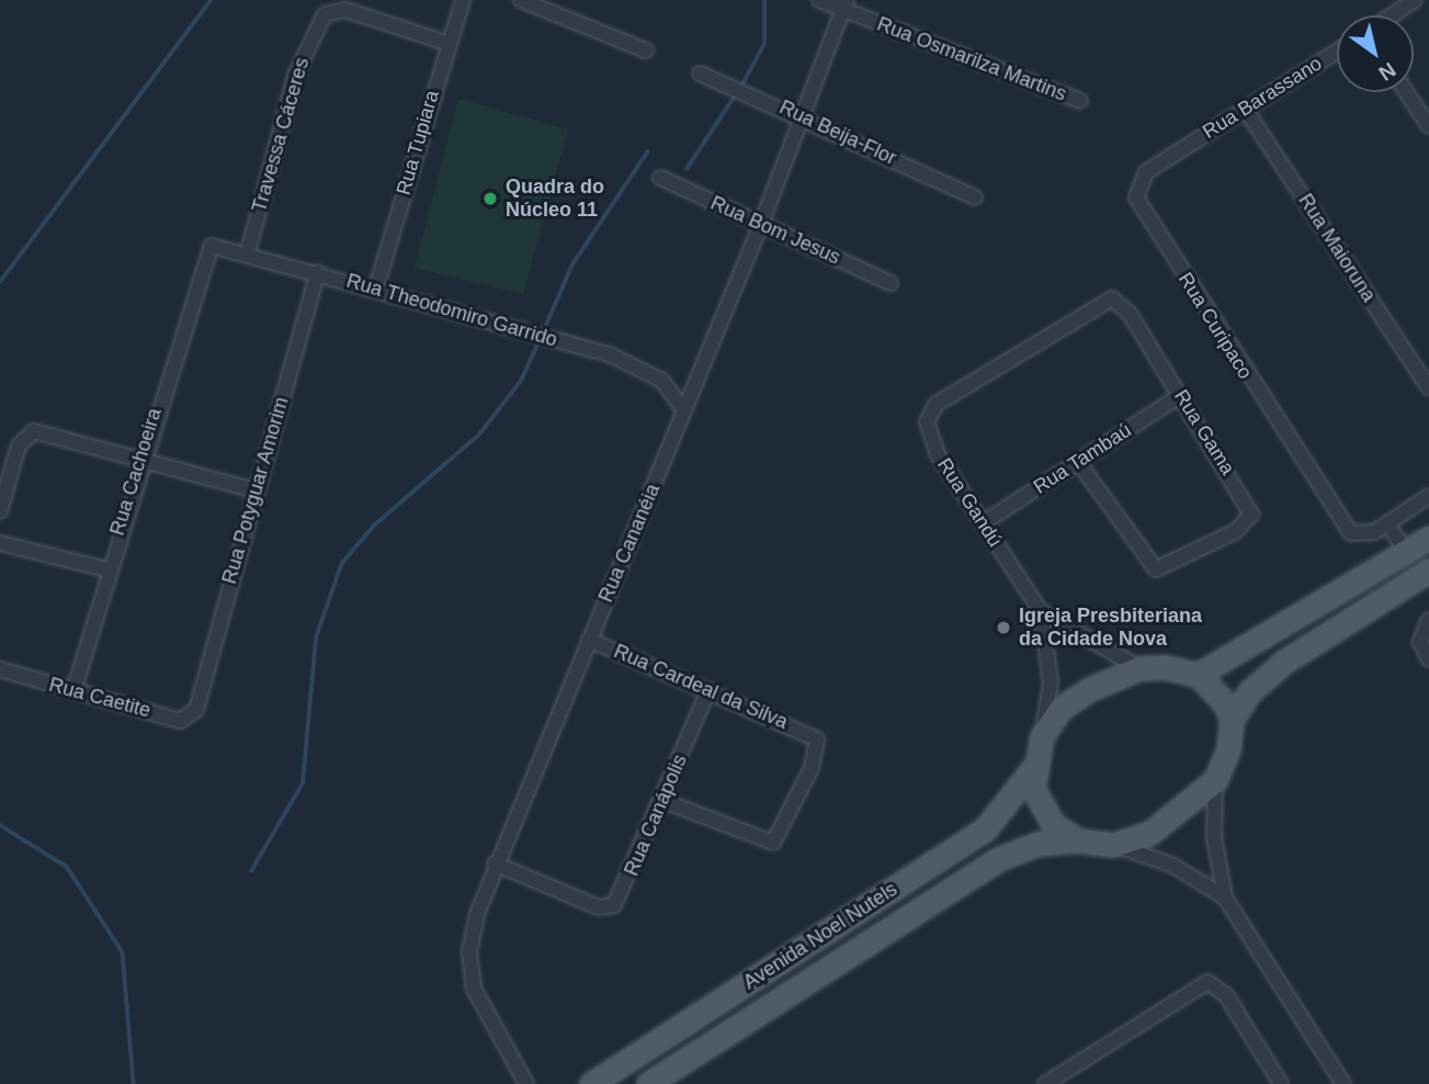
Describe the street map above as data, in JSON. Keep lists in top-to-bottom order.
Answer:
{
  "streets": {
    "main road": ["Avenida Noel Nutels"],
    "street": [
      "Rua Osmarilza Martins",
      "Rua Barassano",
      "Rua Beija-Flor",
      "Travessa Cáceres",
      "Rua Tupiara",
      "Rua Bom Jesus",
      "Rua Maioruna",
      "Rua Theodomiro Garrido",
      "Rua Curipaco",
      "Rua Gama",
      "Rua Tambaú",
      "Rua Cachoeira",
      "Rua Potyguar Amorim",
      "Rua Gandú",
      "Rua Cananéia",
      "Rua Cardeal da Silva",
      "Rua Caetite",
      "Rua Canápolis"
    ]
  },
  "crossings": [
    ["Rua Osmarilza Martins", "Rua Cananéia"],
    ["Rua Barassano", "Rua Maioruna"],
    ["Rua Barassano", "Rua Curipaco"],
    ["Rua Beija-Flor", "Rua Cananéia"],
    ["Travessa Cáceres", "Rua Tupiara"],
    ["Travessa Cáceres", "Rua Theodomiro Garrido"],
    ["Rua Tupiara", "Rua Theodomiro Garrido"],
    ["Rua Bom Jesus", "Rua Cananéia"],
    ["Rua Theodomiro Garrido", "Rua Cachoeira"],
    ["Rua Theodomiro Garrido", "Rua Potyguar Amorim"],
    ["Rua Theodomiro Garrido", "Rua Cananéia"],
    ["Rua Gama", "Rua Tambaú"],
    ["Rua Gama", "Rua Gandú"],
    ["Rua Tambaú", "Rua Gandú"],
    ["Rua Cachoeira", "Rua Caetite"],
    ["Rua Potyguar Amorim", "Rua Caetite"],
    ["Rua Gandú", "Avenida Noel Nutels"],
    ["Rua Cananéia", "Rua Cardeal da Silva"],
    ["Rua Cananéia", "Rua Canápolis"],
    ["Rua Cardeal da Silva", "Rua Canápolis"]
  ],
  "places": ["Quadra do Núcleo 11", "Igreja Presbiteriana da Cidade Nova"],
  "north": "bottom right"
}
